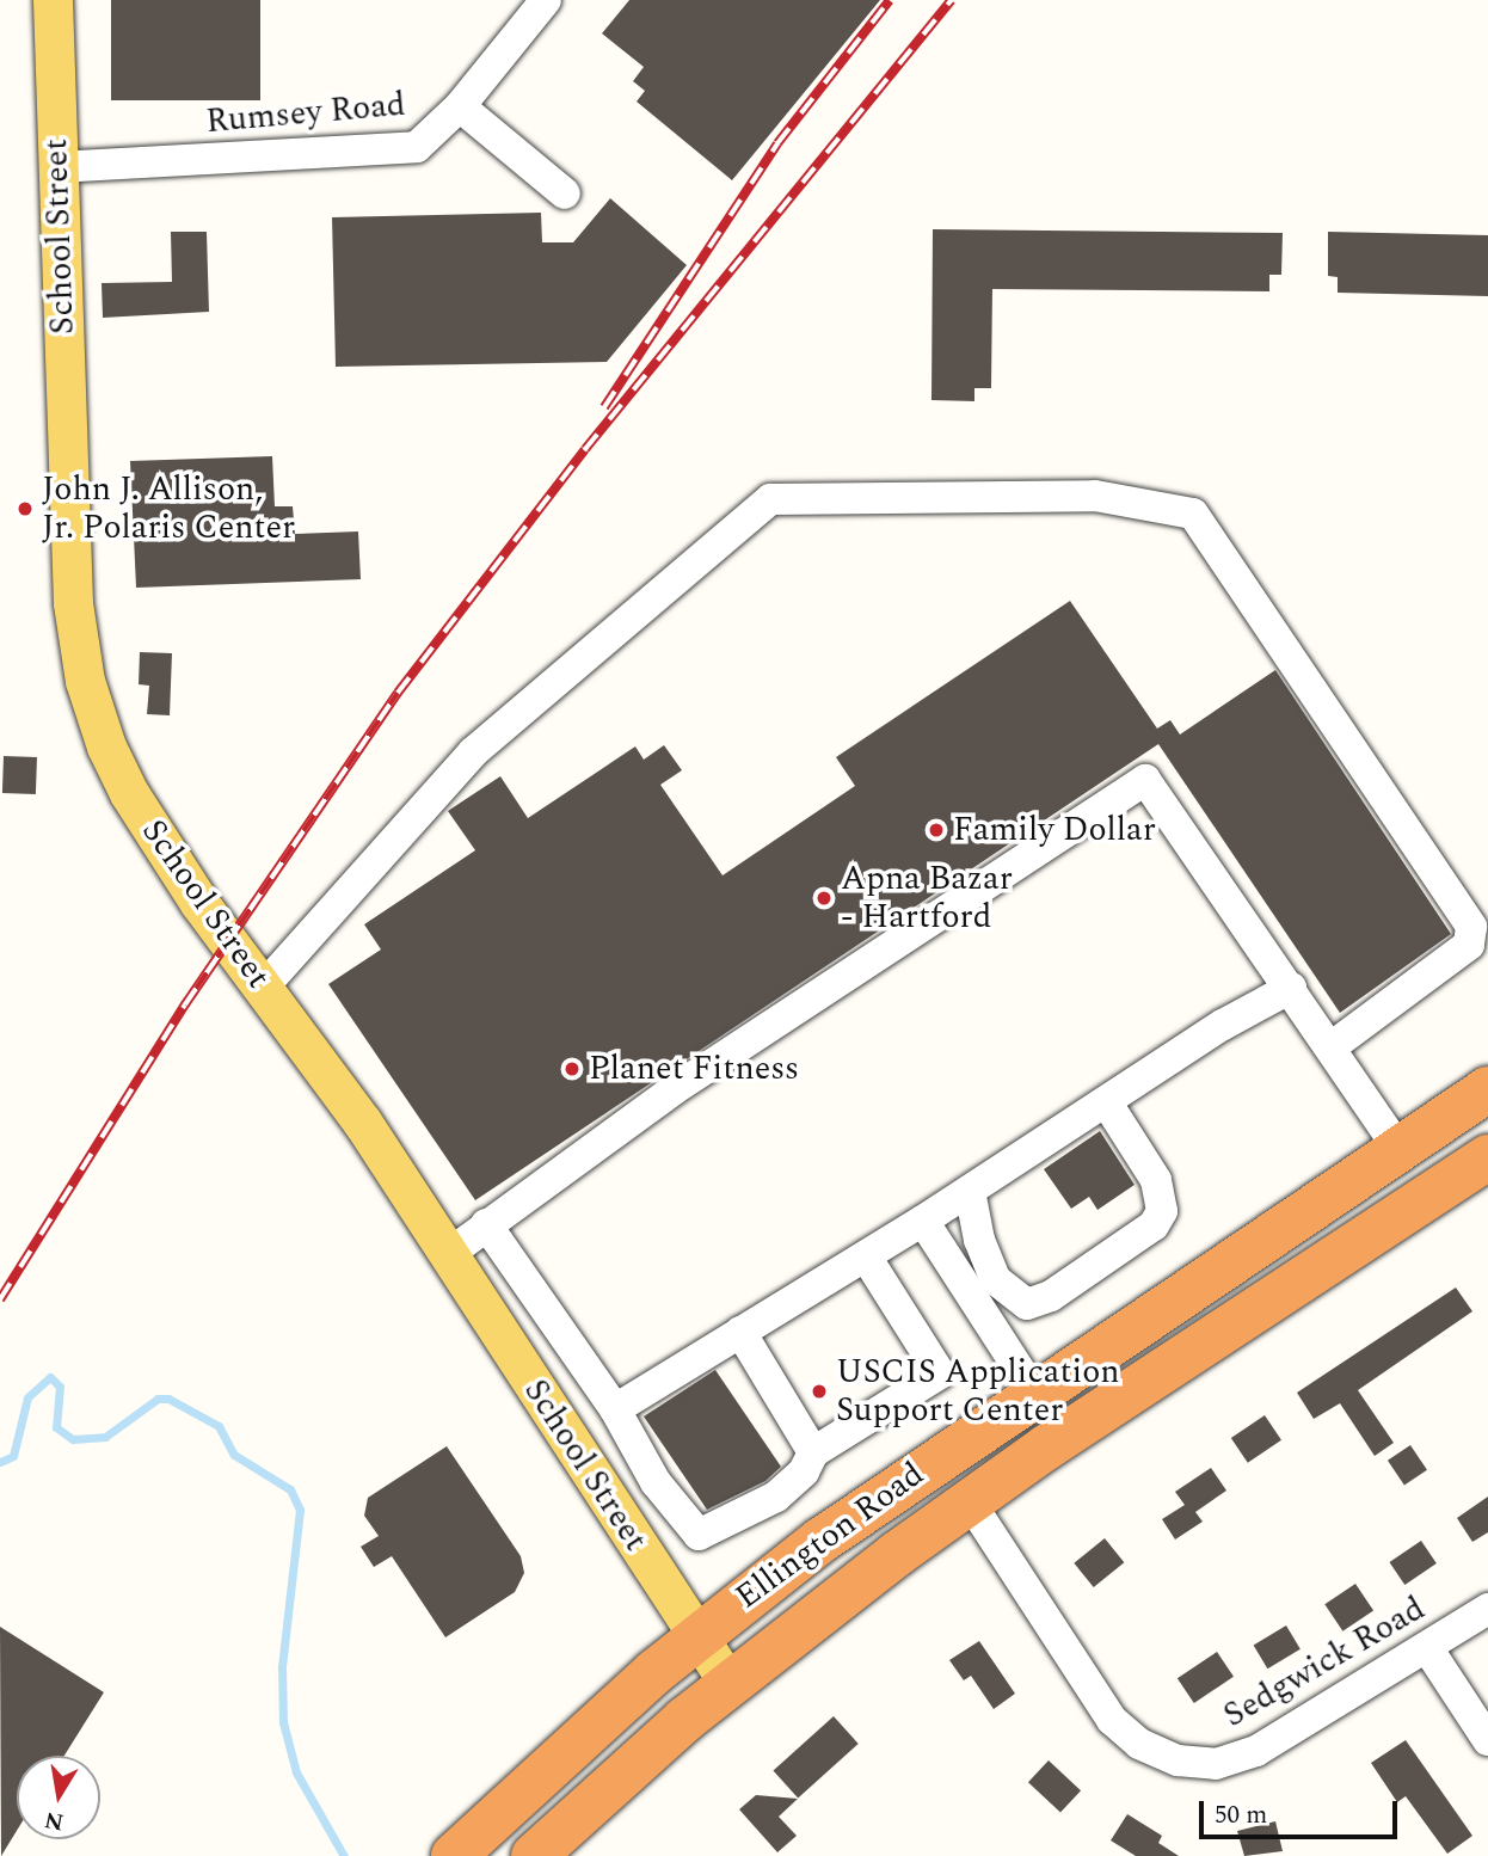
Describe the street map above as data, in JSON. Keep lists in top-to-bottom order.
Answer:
{
  "streets": {
    "highway": ["Ellington Road"],
    "main road": ["School Street"],
    "street": ["Rumsey Road", "Sedgwick Road"]
  },
  "crossings": [
    ["Rumsey Road", "School Street"],
    ["School Street", "Ellington Road"],
    ["Ellington Road", "Sedgwick Road"]
  ],
  "places": [
    "John J. Allison, Jr. Polaris Center",
    "Family Dollar",
    "Apna Bazar - Hartford",
    "Planet Fitness",
    "USCIS Application Support Center"
  ],
  "scale_bar": "50 m",
  "north": "bottom"
}
